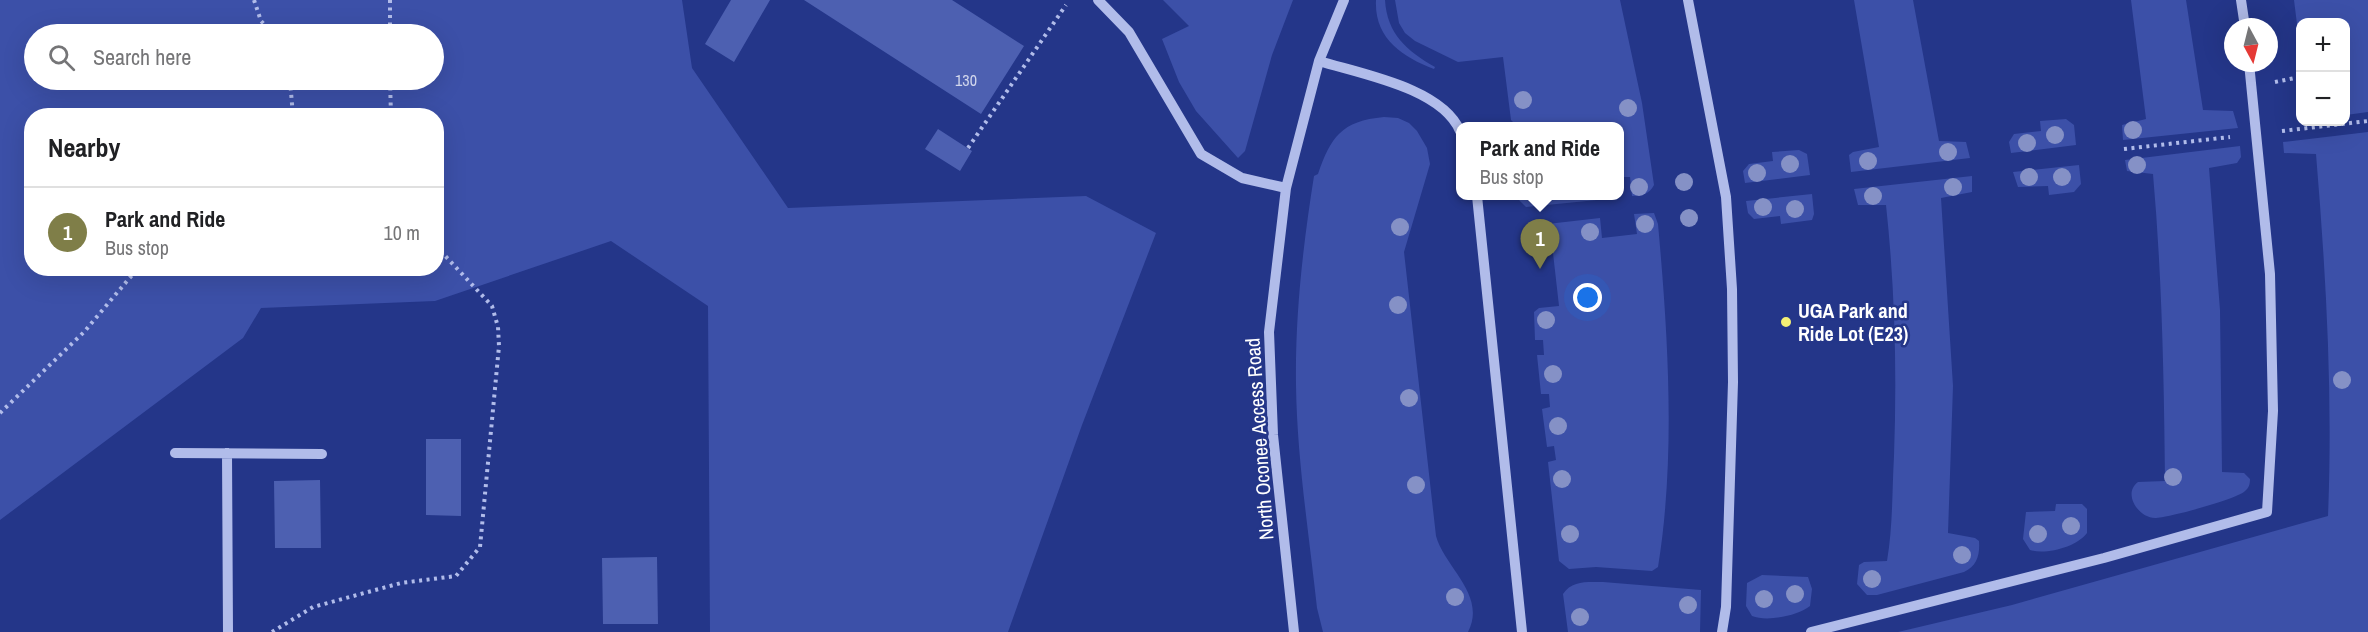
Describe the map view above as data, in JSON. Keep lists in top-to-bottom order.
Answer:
{
  "streets": {
    "street": ["North Oconee Access Road"]
  },
  "places": ["UGA Park and Ride Lot (E23)"],
  "house_numbers": ["130"],
  "north": "bottom",
  "page": {
    "map_buttons": ["+", "−"],
    "search": "Search here",
    "heading": "Nearby",
    "popup": ["Park and Ride", "Bus stop"],
    "list": [
      {
        "mark": "1",
        "name": "Park and Ride",
        "note": "Bus stop",
        "value": "10 m"
      }
    ],
    "pins": "1"
  }
}
